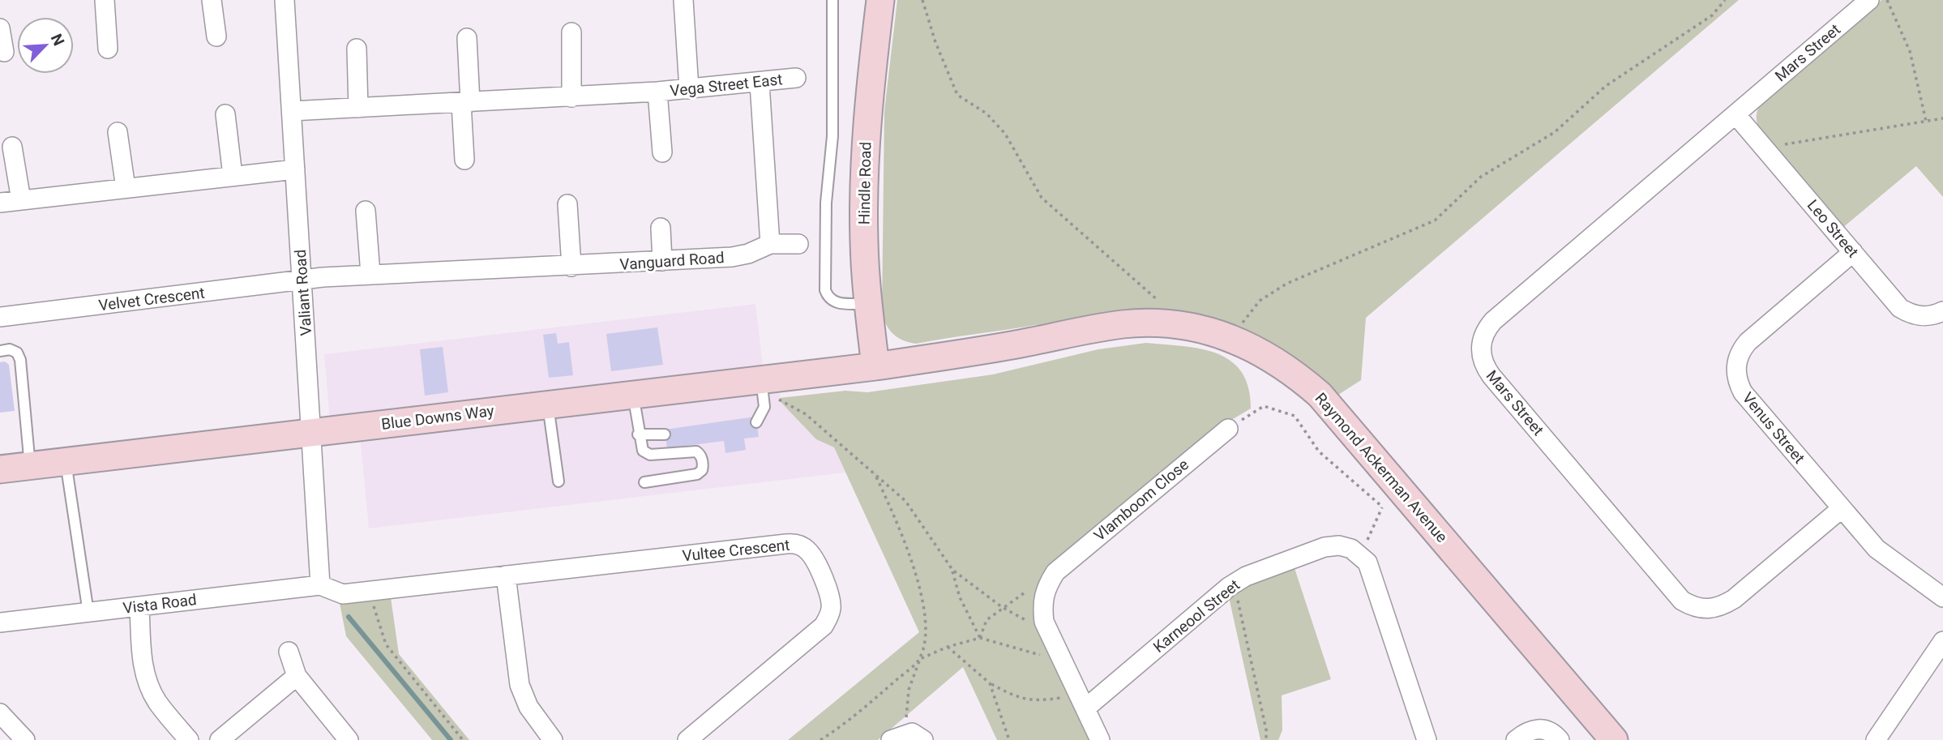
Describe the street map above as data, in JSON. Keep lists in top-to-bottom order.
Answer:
{
  "streets": {
    "street": [
      "Mars Street",
      "Vega Street East",
      "Hindle Road",
      "Leo Street",
      "Vanguard Road",
      "Valiant Road",
      "Velvet Crescent",
      "Blue Downs Way",
      "Venus Street",
      "Raymond Ackerman Avenue",
      "Vlamboom Close",
      "Vultee Crescent",
      "Vista Road",
      "Karneool Street"
    ]
  },
  "crossings": [
    ["Mars Street", "Leo Street"],
    ["Mars Street", "Venus Street"],
    ["Vega Street East", "Valiant Road"],
    ["Hindle Road", "Blue Downs Way"],
    ["Hindle Road", "Raymond Ackerman Avenue"],
    ["Leo Street", "Venus Street"],
    ["Vanguard Road", "Valiant Road"],
    ["Vanguard Road", "Velvet Crescent"],
    ["Valiant Road", "Velvet Crescent"],
    ["Valiant Road", "Blue Downs Way"],
    ["Valiant Road", "Vultee Crescent"],
    ["Valiant Road", "Vista Road"],
    ["Blue Downs Way", "Raymond Ackerman Avenue"],
    ["Vultee Crescent", "Vista Road"]
  ],
  "north": "top right"
}
